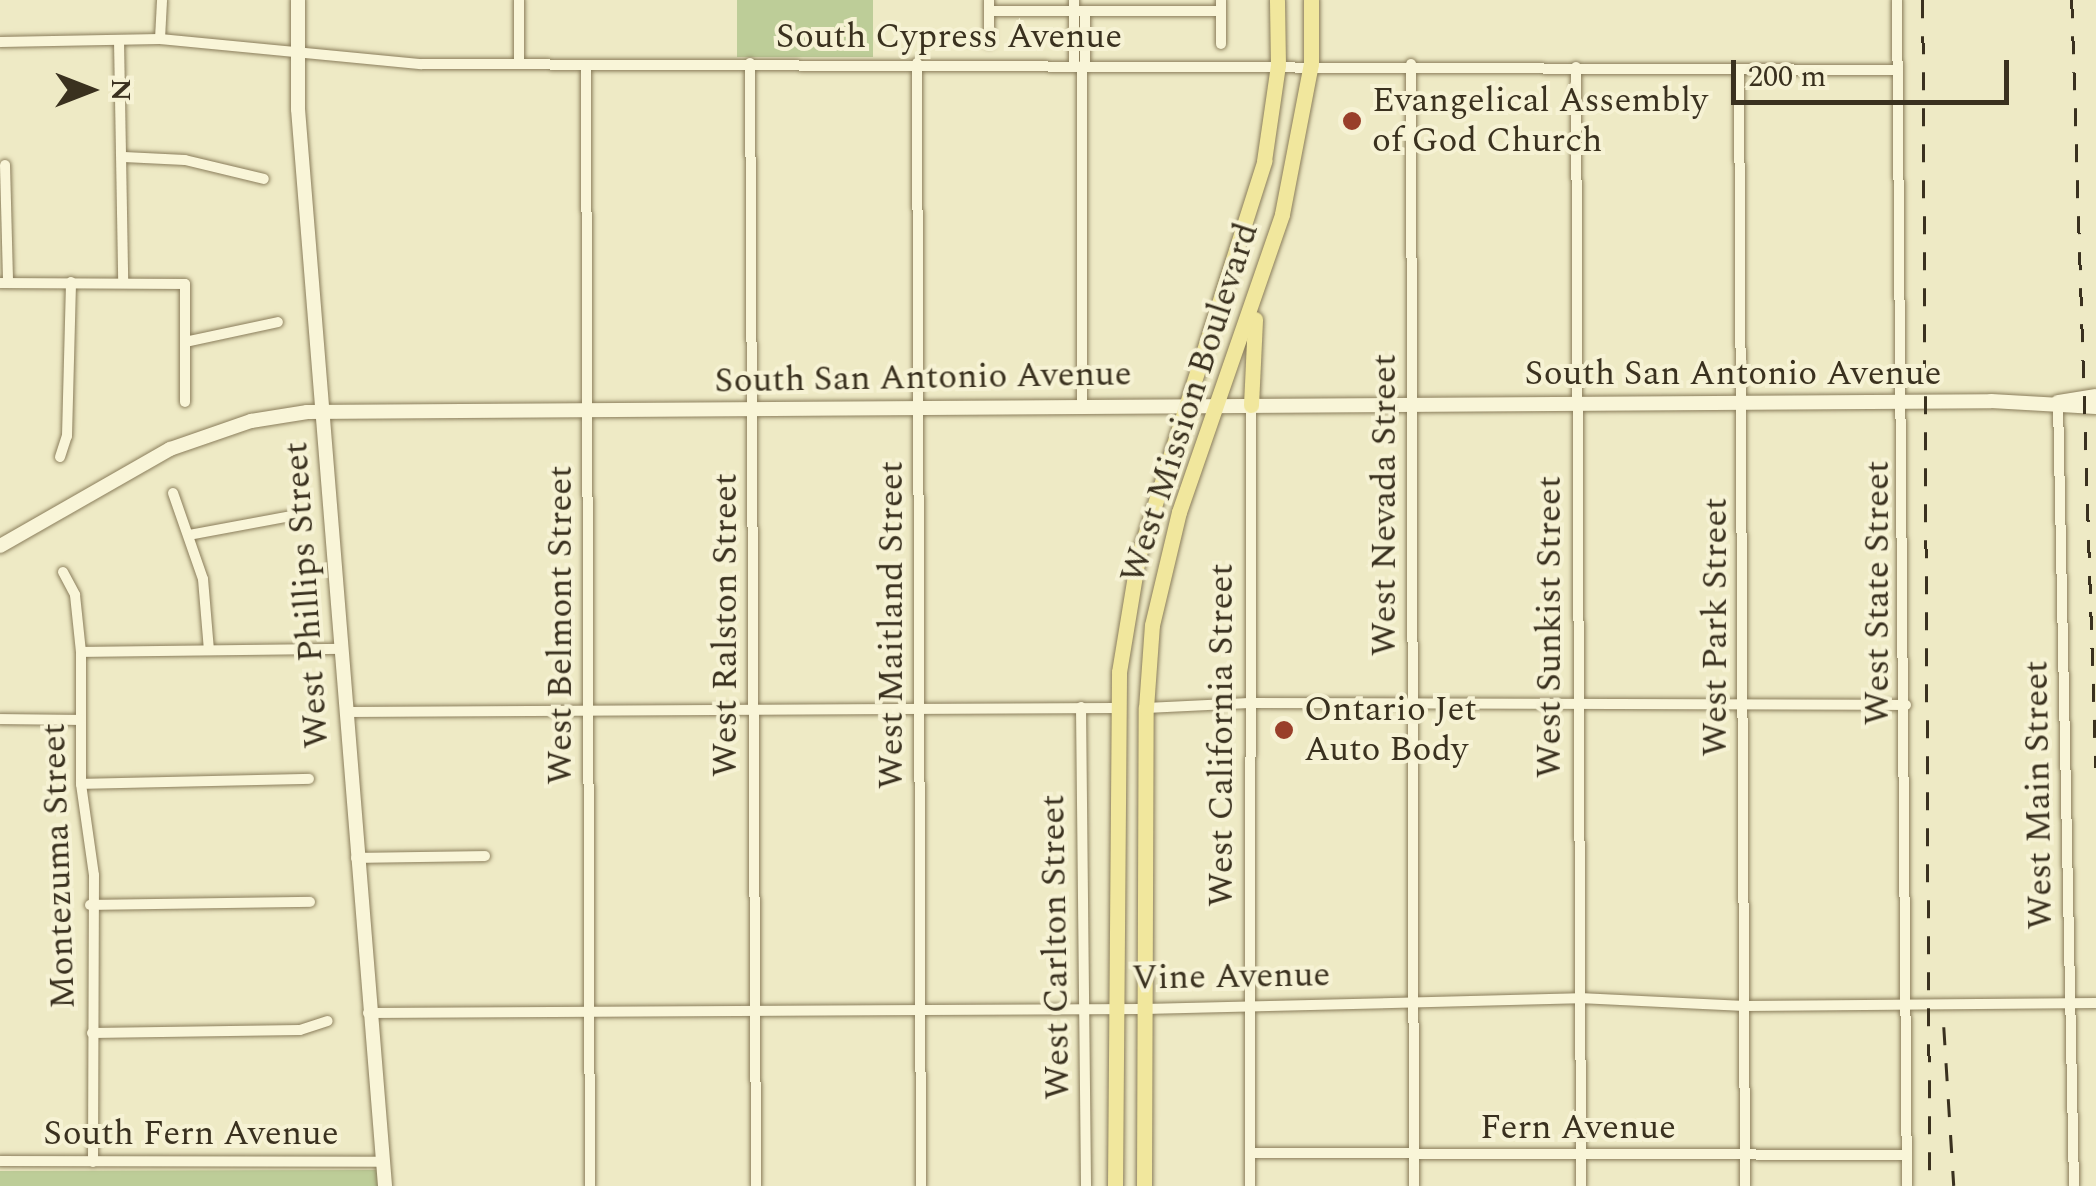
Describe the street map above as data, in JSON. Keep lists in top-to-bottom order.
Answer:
{
  "streets": {
    "main road": ["West Mission Boulevard"],
    "street": [
      "South Cypress Avenue",
      "South San Antonio Avenue",
      "West Nevada Street",
      "West State Street",
      "West Phillips Street",
      "West Belmont Street",
      "West Ralston Street",
      "West Maitland Street",
      "West Sunkist Street",
      "West Park Street",
      "West California Street",
      "West Main Street",
      "Montezuma Street",
      "West Carlton Street",
      "Vine Avenue",
      "Fern Avenue",
      "South Fern Avenue"
    ]
  },
  "crossings": [
    ["South Cypress Avenue", "West Mission Boulevard"],
    ["South Cypress Avenue", "West Nevada Street"],
    ["South Cypress Avenue", "West State Street"],
    ["South Cypress Avenue", "West Phillips Street"],
    ["South Cypress Avenue", "West Belmont Street"],
    ["South Cypress Avenue", "West Ralston Street"],
    ["South Cypress Avenue", "West Maitland Street"],
    ["South Cypress Avenue", "West Sunkist Street"],
    ["South Cypress Avenue", "West Park Street"],
    ["South San Antonio Avenue", "West Mission Boulevard"],
    ["South San Antonio Avenue", "West Nevada Street"],
    ["South San Antonio Avenue", "West State Street"],
    ["South San Antonio Avenue", "West Phillips Street"],
    ["South San Antonio Avenue", "West Belmont Street"],
    ["South San Antonio Avenue", "West Ralston Street"],
    ["South San Antonio Avenue", "West Maitland Street"],
    ["South San Antonio Avenue", "West Sunkist Street"],
    ["South San Antonio Avenue", "West Park Street"],
    ["South San Antonio Avenue", "West California Street"],
    ["South San Antonio Avenue", "West Main Street"],
    ["West Mission Boulevard", "Vine Avenue"],
    ["West Nevada Street", "Vine Avenue"],
    ["West Nevada Street", "Fern Avenue"],
    ["West State Street", "Vine Avenue"],
    ["West State Street", "Fern Avenue"],
    ["West Phillips Street", "Vine Avenue"],
    ["West Phillips Street", "South Fern Avenue"],
    ["West Belmont Street", "Vine Avenue"],
    ["West Ralston Street", "Vine Avenue"],
    ["West Maitland Street", "Vine Avenue"],
    ["West Sunkist Street", "Vine Avenue"],
    ["West Sunkist Street", "Fern Avenue"],
    ["West Park Street", "Vine Avenue"],
    ["West Park Street", "Fern Avenue"],
    ["West California Street", "Vine Avenue"],
    ["West California Street", "Fern Avenue"],
    ["West Main Street", "Vine Avenue"],
    ["Montezuma Street", "South Fern Avenue"],
    ["West Carlton Street", "Vine Avenue"]
  ],
  "places": ["Evangelical Assembly of God Church", "Ontario Jet Auto Body"],
  "scale_bar": "200 m",
  "north": "right"
}
